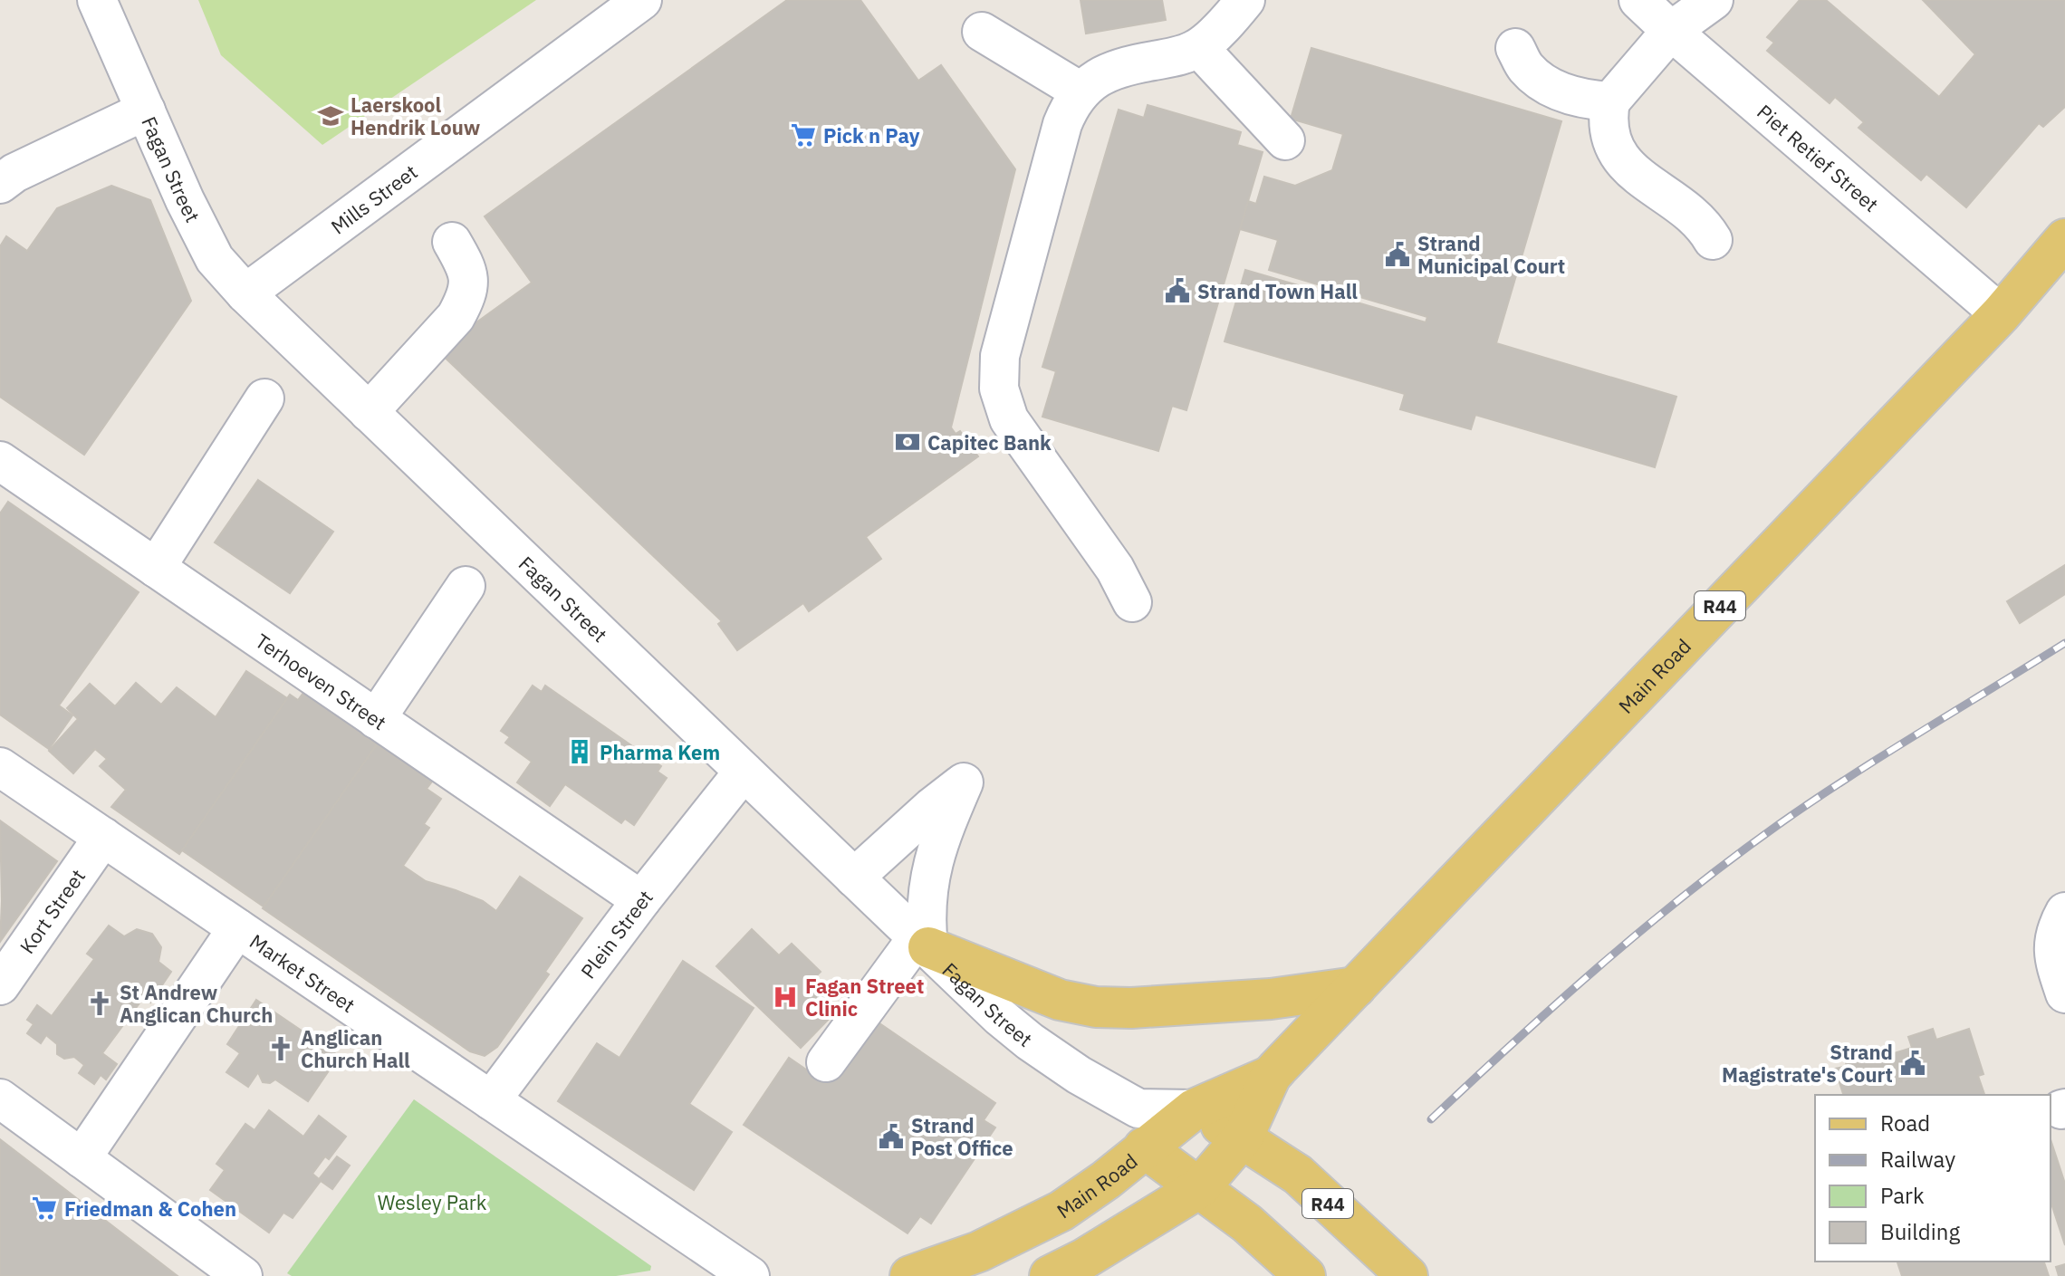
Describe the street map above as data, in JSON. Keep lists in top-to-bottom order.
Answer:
{
  "streets": {
    "main road": ["R44", "Main Road"],
    "street": [
      "Piet Retief Street",
      "Fagan Street",
      "Mills Street",
      "Terhoeven Street",
      "Kort Street",
      "Plein Street",
      "Market Street"
    ]
  },
  "crossings": [
    ["Piet Retief Street", "Main Road"],
    ["Fagan Street", "Mills Street"],
    ["Fagan Street", "R44"],
    ["Fagan Street", "Main Road"],
    ["Fagan Street", "Plein Street"],
    ["R44", "Main Road"],
    ["Terhoeven Street", "Plein Street"],
    ["Kort Street", "Market Street"],
    ["Plein Street", "Market Street"]
  ],
  "parks": ["Wesley Park"],
  "places": {
    "school or university": ["Laerskool Hendrik Louw"],
    "supermarket": ["Pick n Pay", "Friedman & Cohen"],
    "public building": [
      "Strand Municipal Court",
      "Strand Town Hall",
      "Strand Magistrate's Court",
      "Strand Post Office"
    ],
    "bank": ["Capitec Bank"],
    "building": ["Pharma Kem"],
    "hospital": ["Fagan Street Clinic"],
    "church": ["St Andrew Anglican Church", "Anglican Church Hall"]
  },
  "legend": [
    "Road",
    "Railway",
    "Park",
    "Building"
  ]
}
